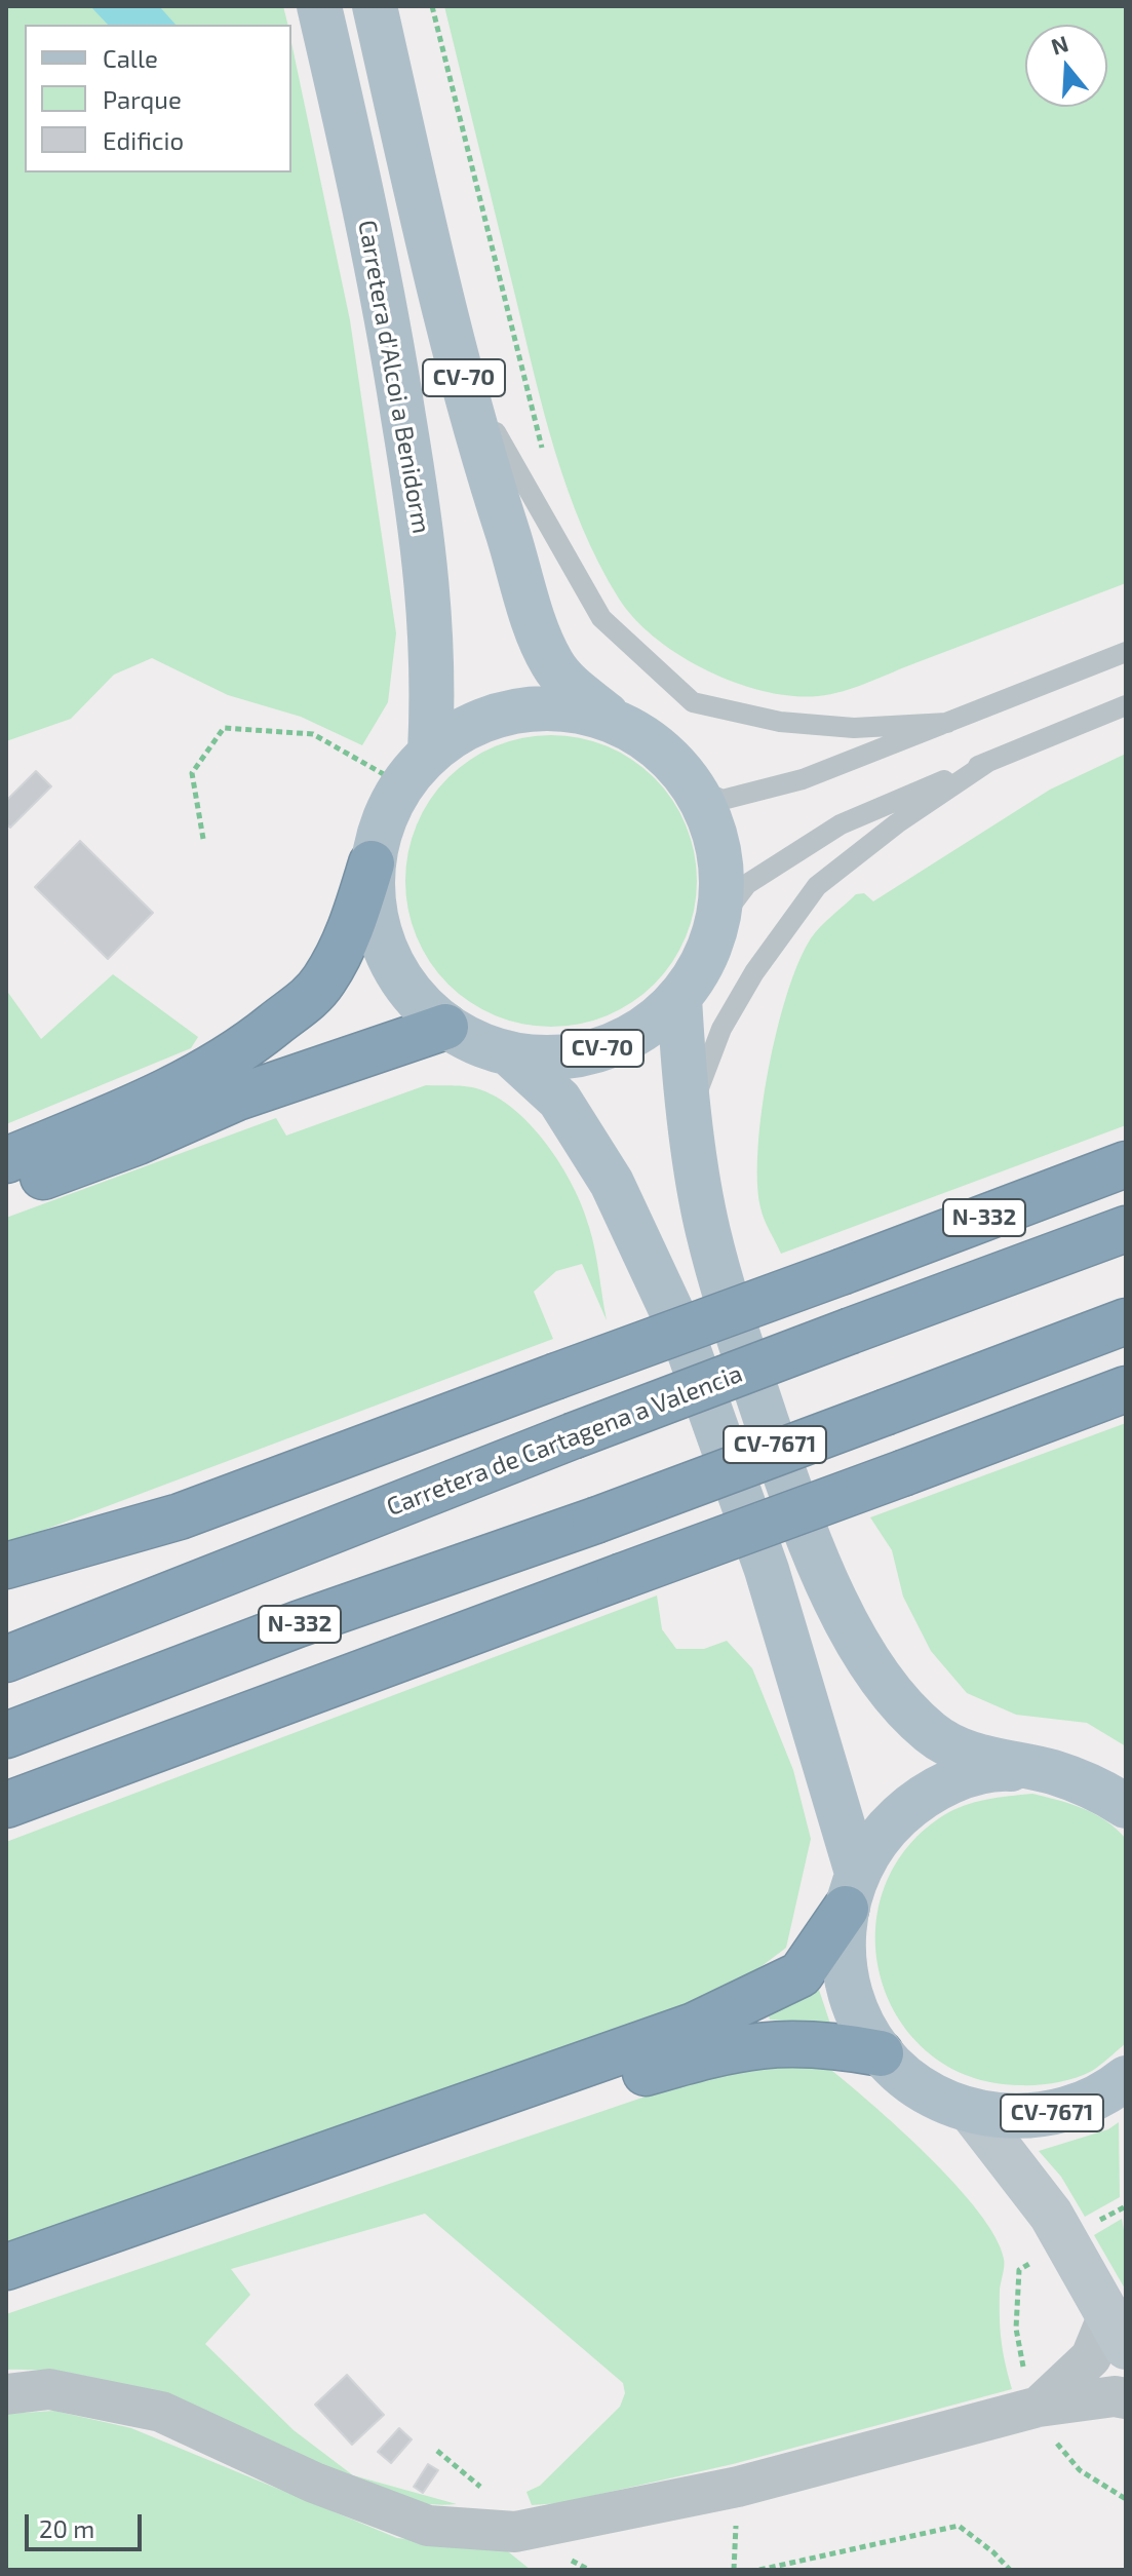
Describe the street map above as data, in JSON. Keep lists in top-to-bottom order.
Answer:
{
  "streets": {
    "highway": ["N-332", "Carretera de Cartagena a Valencia"],
    "main road": ["Carretera d'Alcoi a Benidorm", "CV-70", "CV-7671"]
  },
  "crossings": [
    ["Carretera d'Alcoi a Benidorm", "CV-70"],
    ["CV-70", "CV-7671"]
  ],
  "legend": ["Calle", "Parque", "Edificio"],
  "scale_bar": "20 m",
  "north": "top"
}
